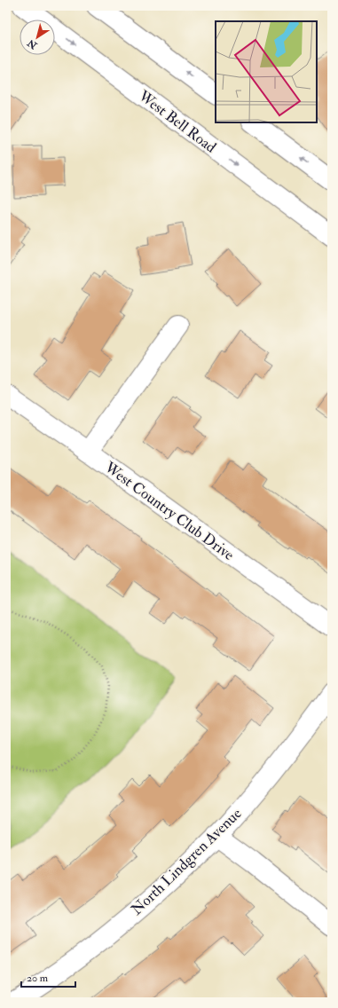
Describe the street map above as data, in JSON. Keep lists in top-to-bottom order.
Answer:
{
  "streets": {
    "street": ["West Bell Road", "West Country Club Drive", "North Lindgren Avenue"]
  },
  "scale_bar": "20 m",
  "north": "bottom left"
}
